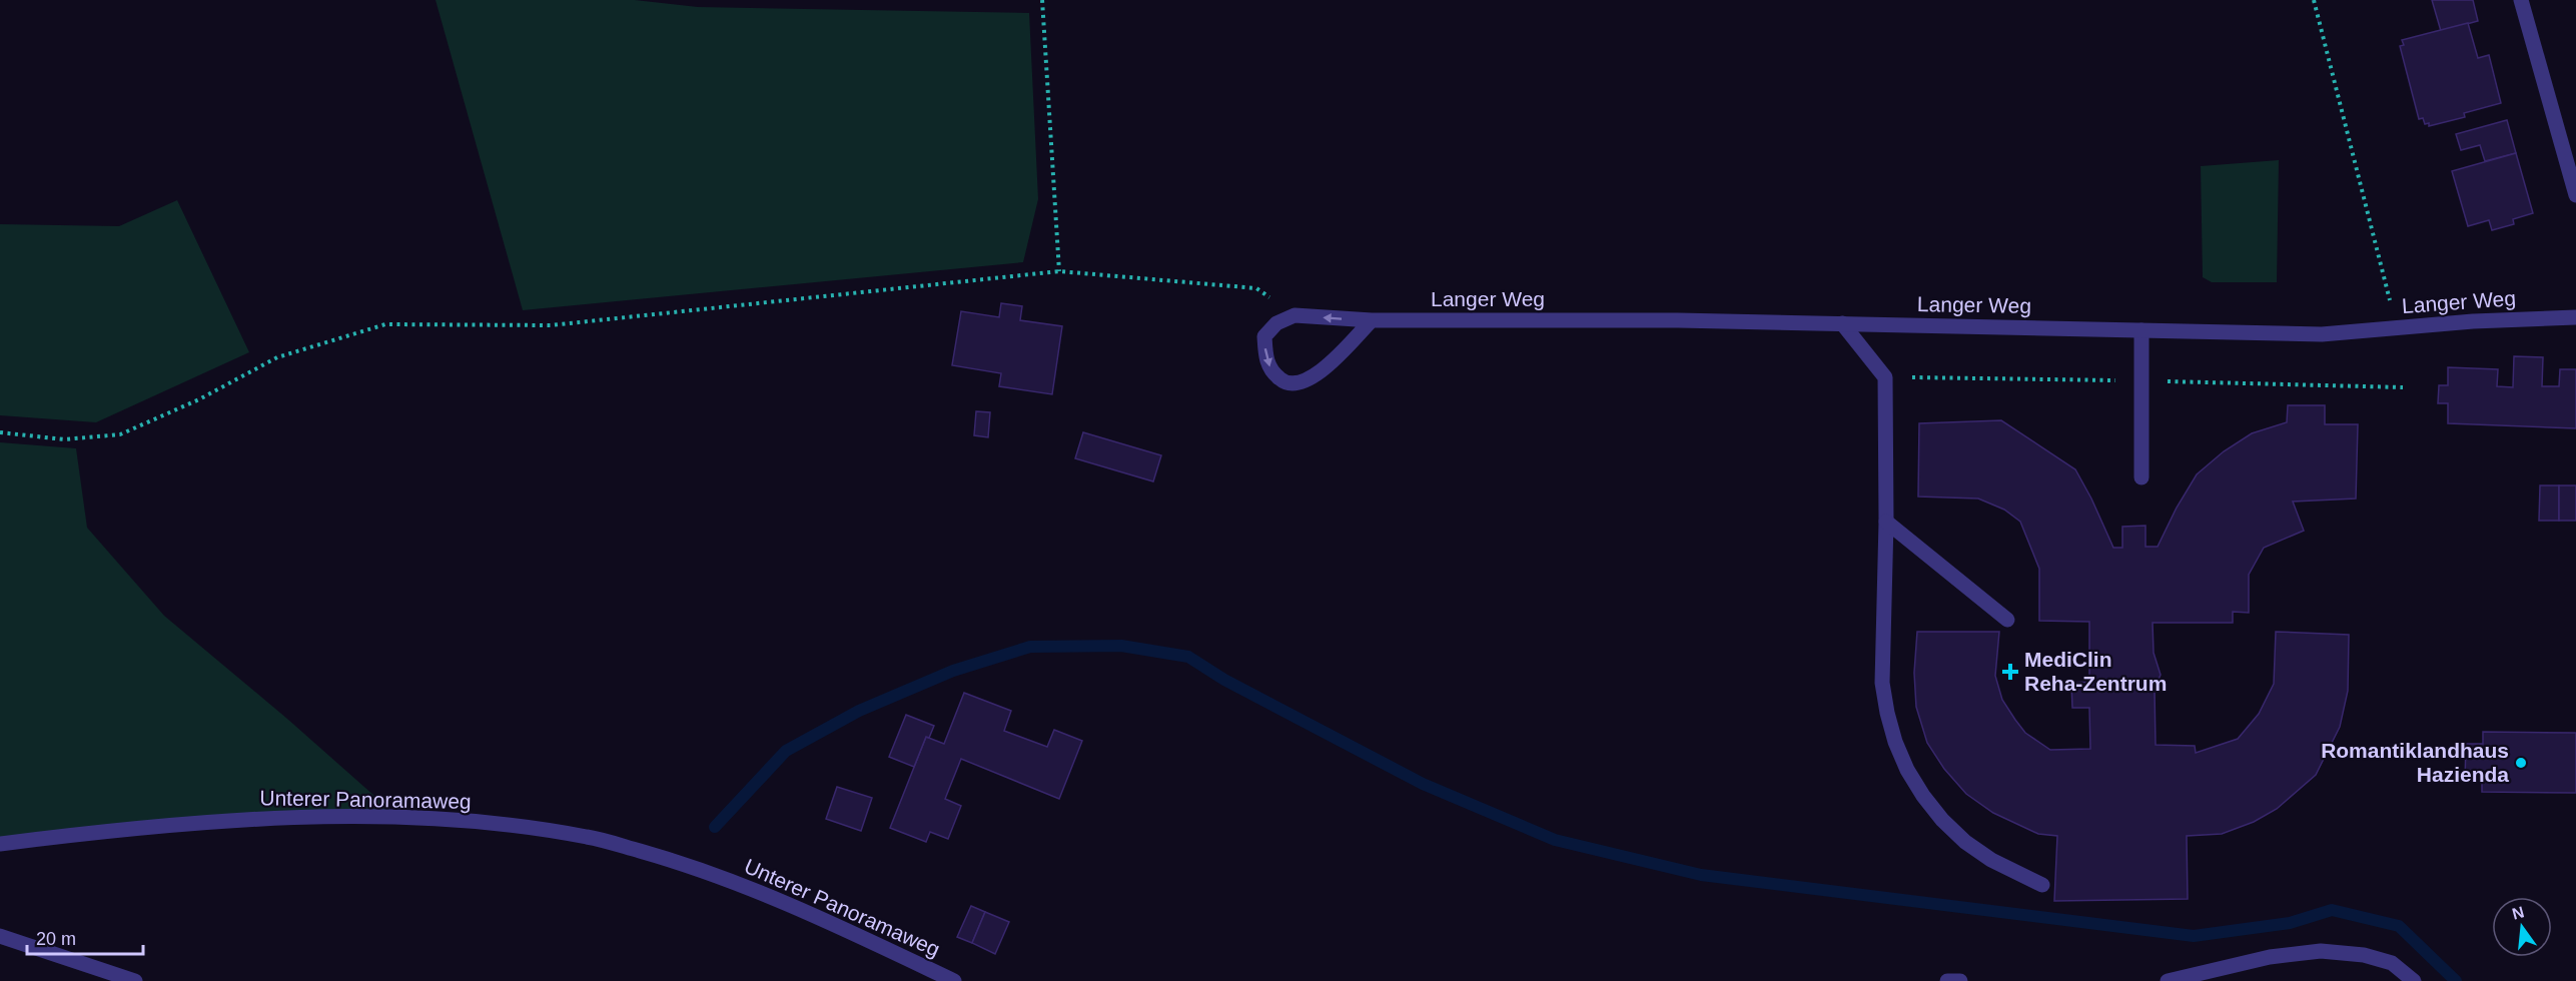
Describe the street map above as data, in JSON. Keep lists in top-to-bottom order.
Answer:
{
  "streets": {
    "street": ["Langer Weg", "Unterer Panoramaweg"]
  },
  "places": {
    "health": ["MediClin Reha-Zentrum"],
    "other": ["Romantiklandhaus Hazienda"]
  },
  "scale_bar": "20 m",
  "north": "top"
}
